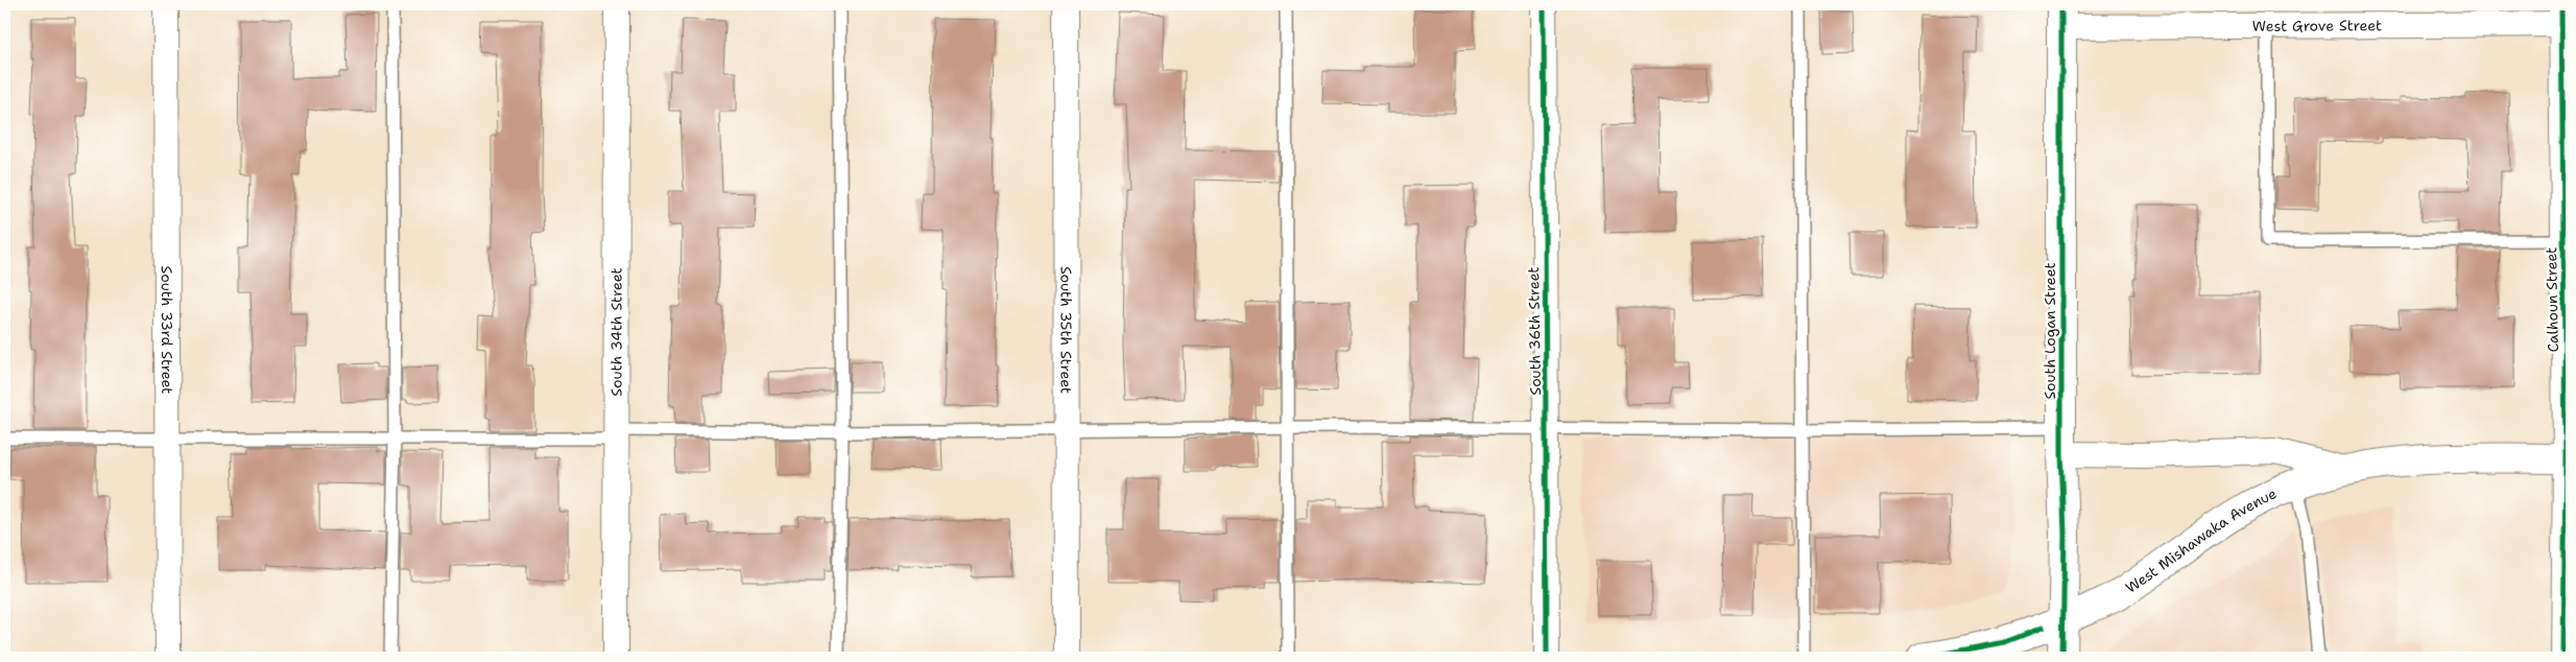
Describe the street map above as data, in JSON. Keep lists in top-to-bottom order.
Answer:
{
  "streets": {
    "main road": ["South Logan Street", "West Mishawaka Avenue"],
    "street": [
      "West Grove Street",
      "Calhoun Street",
      "South 33rd Street",
      "South 34th Street",
      "South 35th Street",
      "South 36th Street"
    ]
  },
  "crossings": [
    ["West Grove Street", "Calhoun Street"],
    ["West Grove Street", "South Logan Street"],
    ["Calhoun Street", "West Mishawaka Avenue"],
    ["South Logan Street", "West Mishawaka Avenue"]
  ]
}
